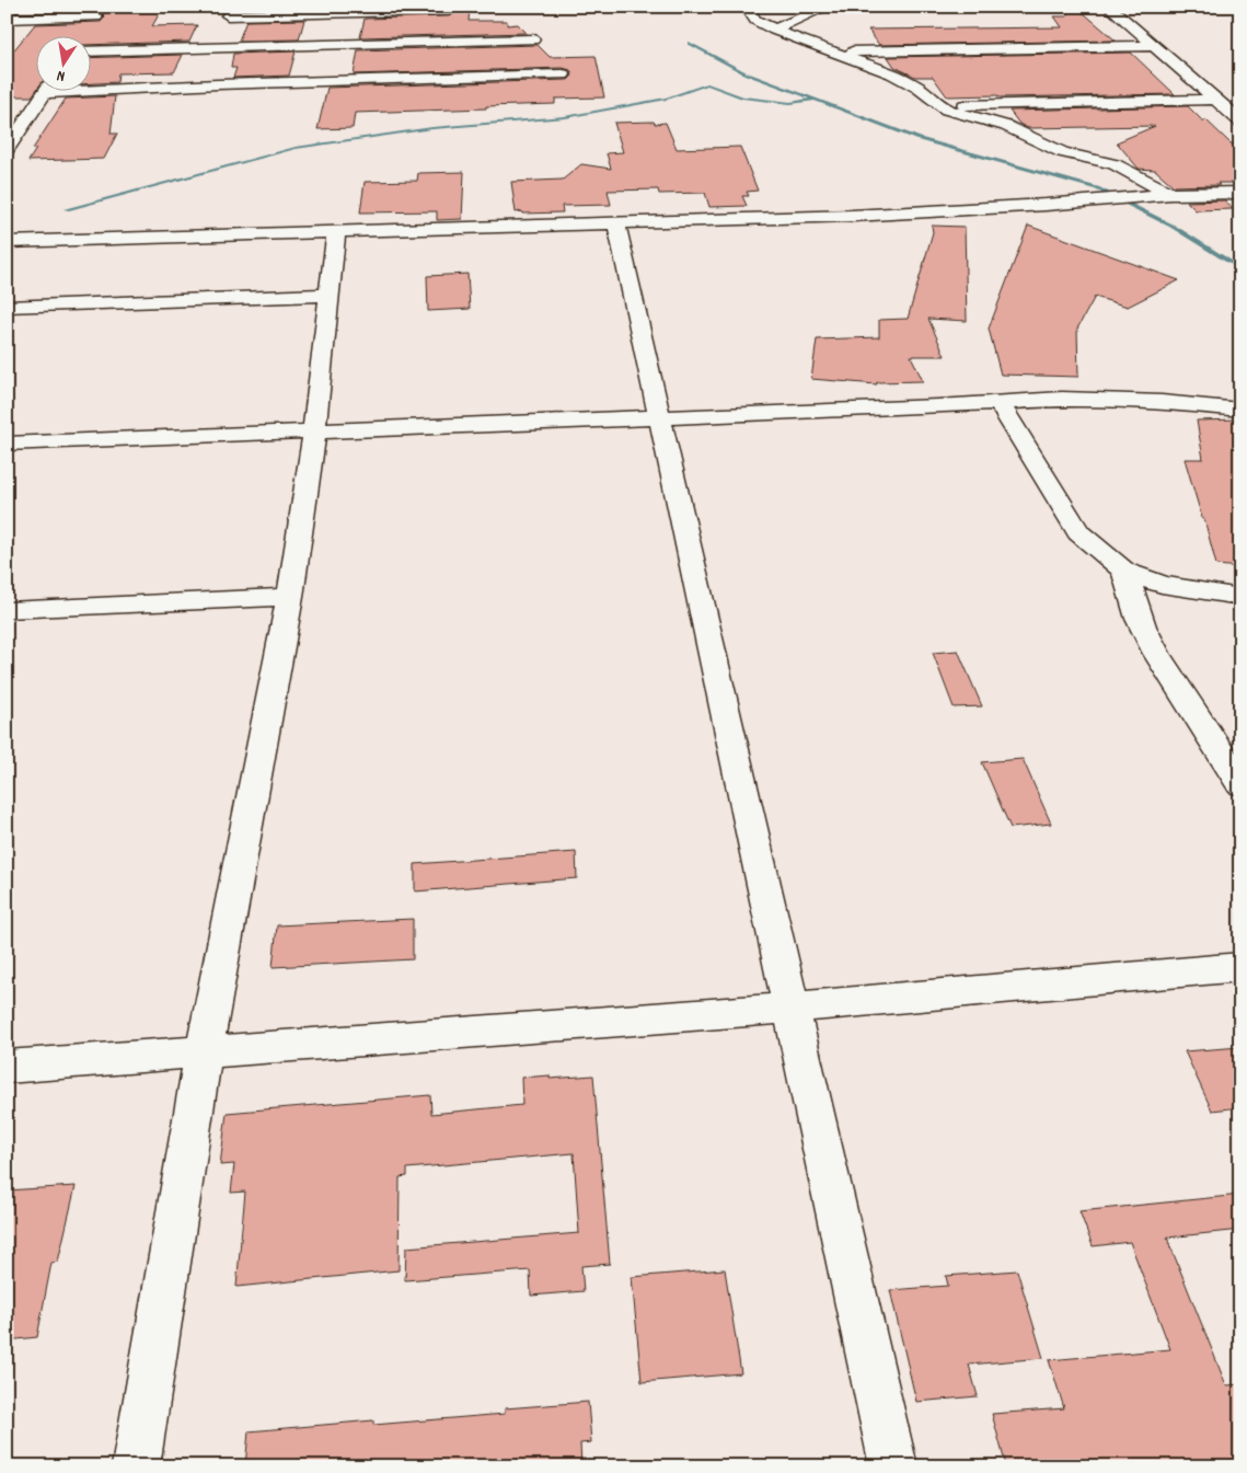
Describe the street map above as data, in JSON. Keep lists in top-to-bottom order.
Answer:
{
  "north": "bottom"
}
